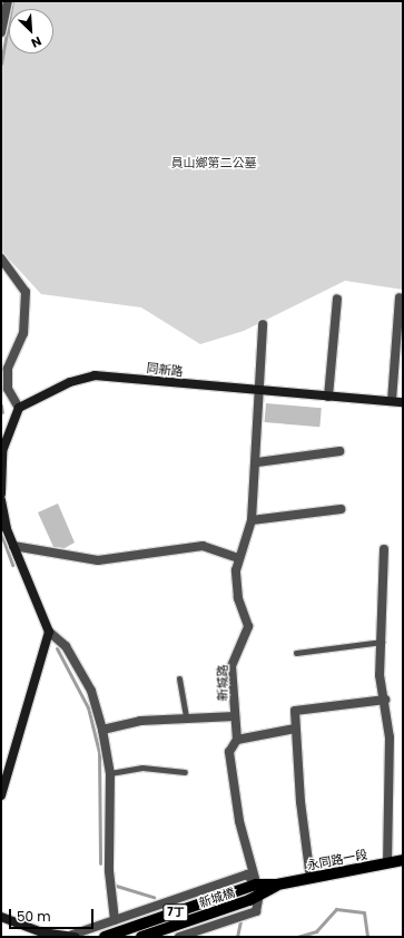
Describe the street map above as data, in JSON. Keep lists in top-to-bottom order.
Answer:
{
  "streets": {
    "main road": ["永同路一段", "新城橋", "7丁"],
    "street": ["同新路", "新城路"]
  },
  "crossings": [
    ["同新路", "新城路"],
    ["新城路", "永同路一段"],
    ["新城路", "新城橋"],
    ["永同路一段", "新城橋"]
  ],
  "parks": ["員山鄉第二公墓"],
  "scale_bar": "50 m",
  "north": "bottom right"
}
